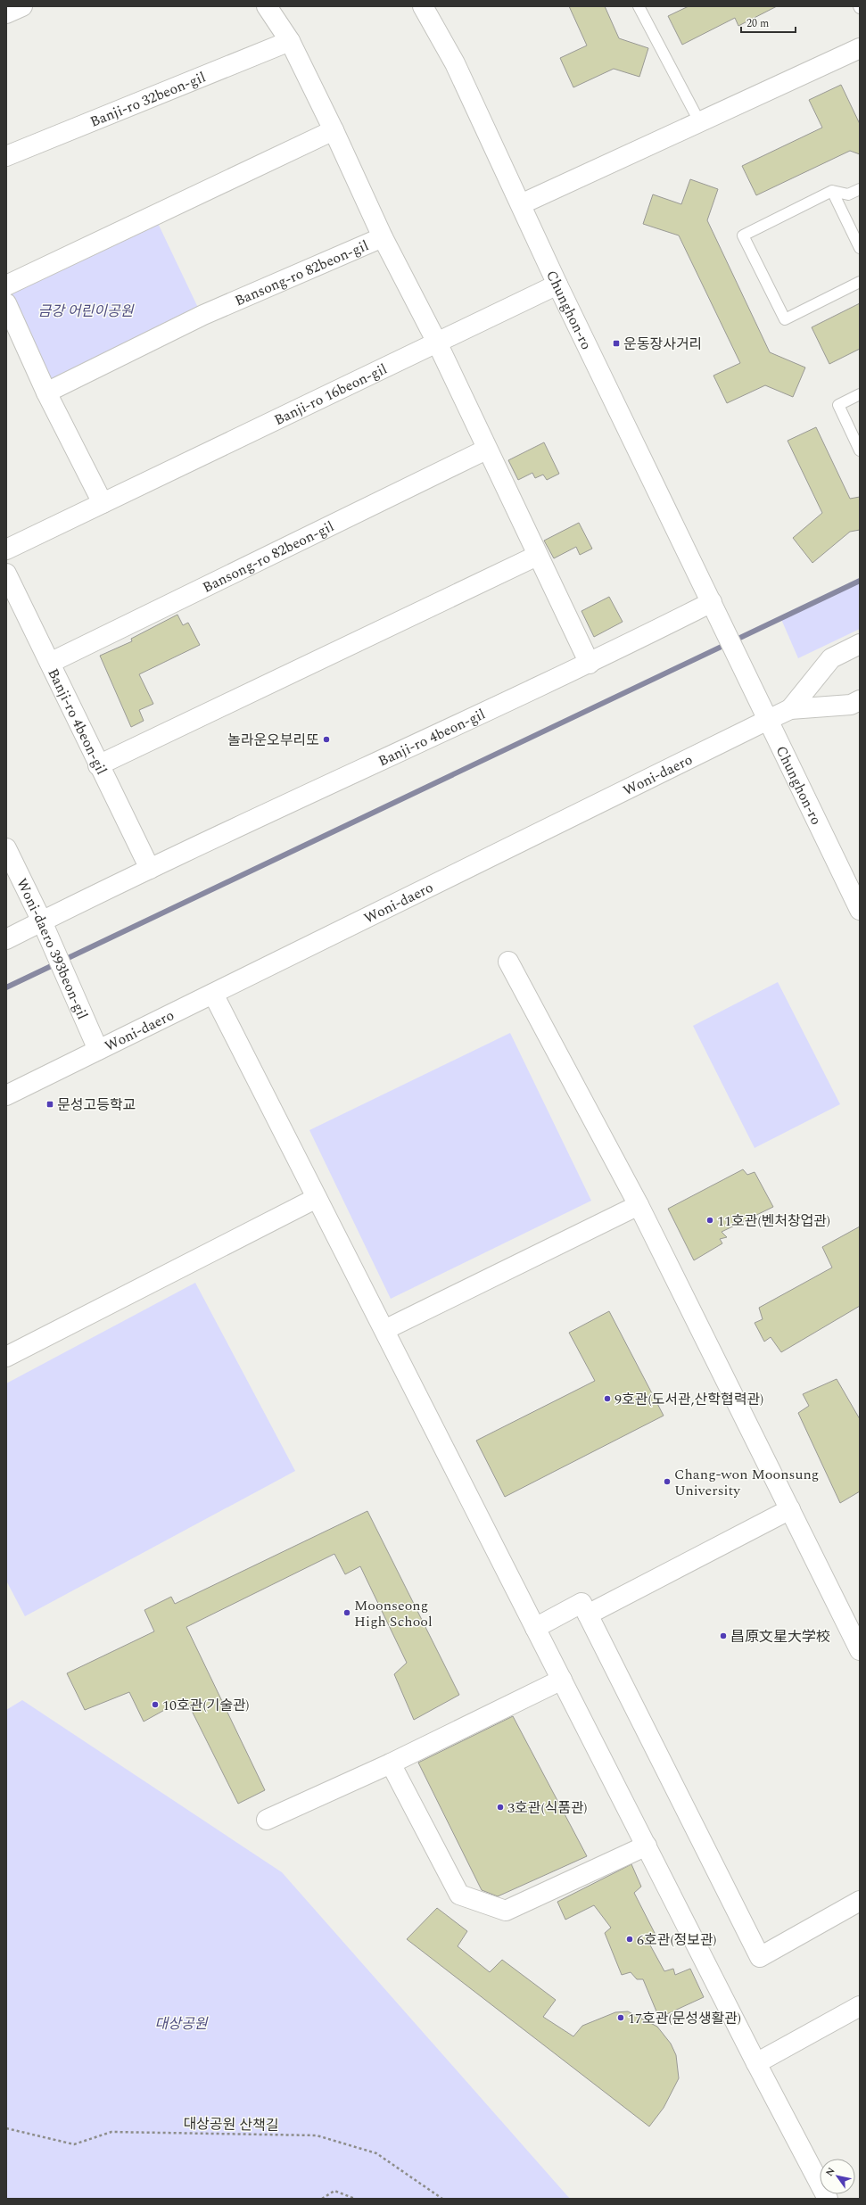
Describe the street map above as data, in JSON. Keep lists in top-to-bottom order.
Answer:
{
  "streets": {
    "street": [
      "Banji-ro 32beon-gil",
      "Bansong-ro 82beon-gil",
      "Chunghon-ro",
      "Banji-ro 16beon-gil",
      "Banji-ro 4beon-gil",
      "Woni-daero",
      "Woni-daero 393beon-gil"
    ],
    "path": ["대상공원 산책길"]
  },
  "crossings": [
    ["Banji-ro 32beon-gil", "Bansong-ro 82beon-gil"],
    ["Bansong-ro 82beon-gil", "Banji-ro 16beon-gil"],
    ["Bansong-ro 82beon-gil", "Banji-ro 4beon-gil"],
    ["Chunghon-ro", "Banji-ro 16beon-gil"],
    ["Chunghon-ro", "Banji-ro 4beon-gil"],
    ["Chunghon-ro", "Woni-daero"],
    ["Banji-ro 4beon-gil", "Woni-daero 393beon-gil"],
    ["Woni-daero", "Woni-daero 393beon-gil"]
  ],
  "parks": ["금강 어린이공원", "대상공원"],
  "places": {
    "transit": ["운동장사거리", "문성고등학교"],
    "other": [
      "놀라운오부리또",
      "11호관(벤처창업관)",
      "9호관(도서관,산학협력관)",
      "Chang-won Moonsung University",
      "Moonseong High School",
      "昌原文星大学校",
      "10호관(기술관)",
      "3호관(식품관)",
      "6호관(정보관)",
      "17호관(문성생활관)"
    ]
  },
  "scale_bar": "20 m",
  "north": "top left"
}
